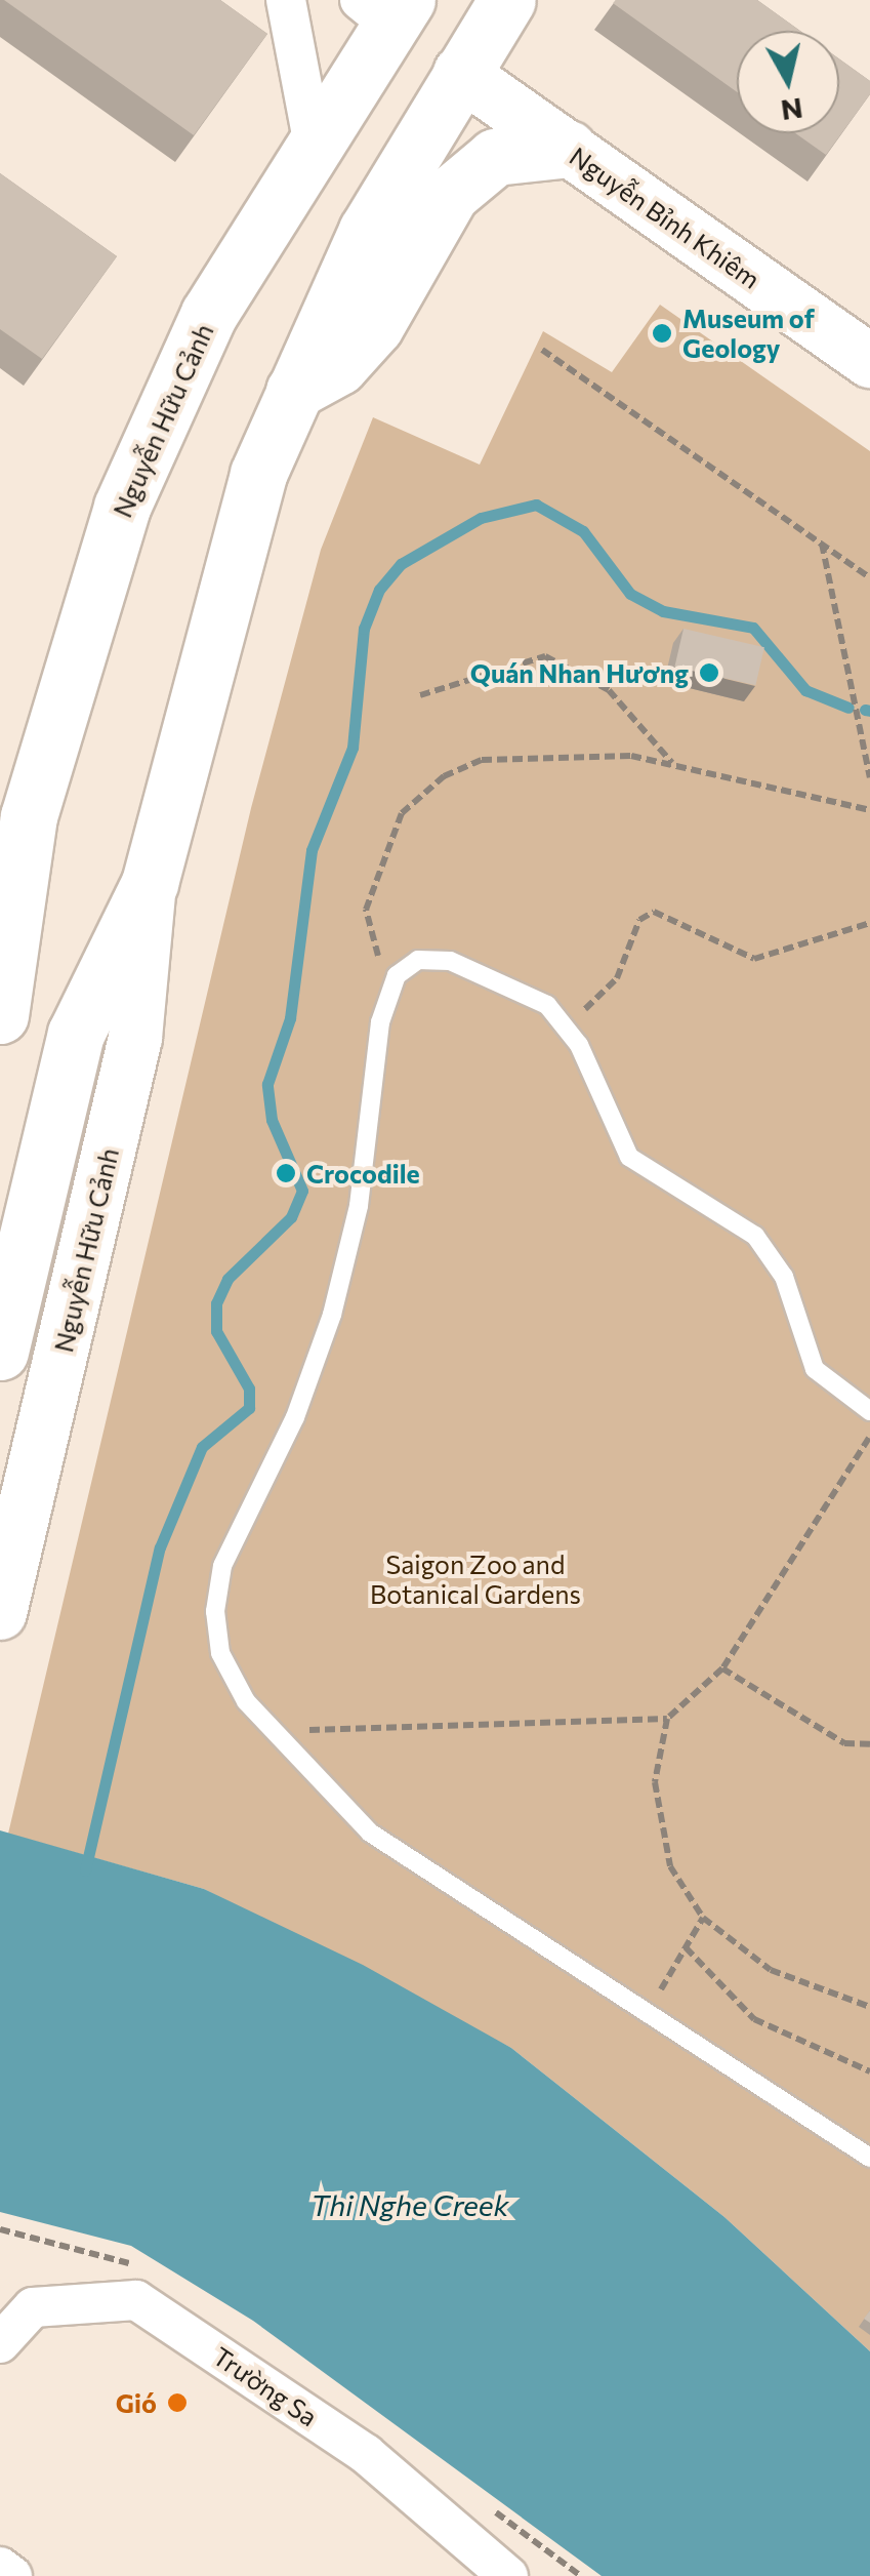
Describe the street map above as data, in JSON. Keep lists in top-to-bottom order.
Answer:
{
  "streets": {
    "main road": ["Nguyễn Bỉnh Khiêm", "Nguyễn Hữu Cảnh"],
    "street": ["Trường Sa"]
  },
  "water": ["Thi Nghe Creek"],
  "parks": ["Saigon Zoo and Botanical Gardens"],
  "places": [
    "Museum of Geology",
    "Quán Nhan Hương",
    "Crocodile",
    "Gió"
  ],
  "north": "bottom"
}
